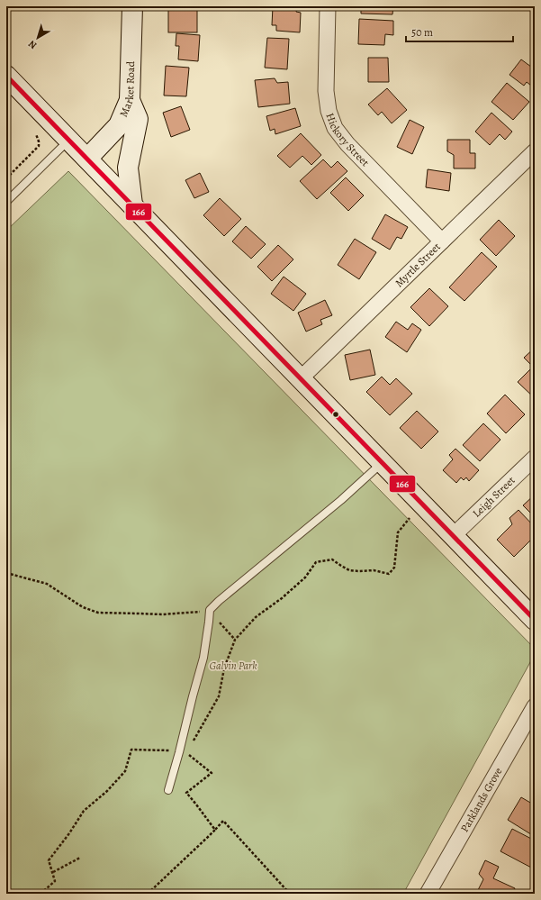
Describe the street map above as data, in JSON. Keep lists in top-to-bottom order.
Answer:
{
  "streets": {
    "street": [
      "Market Road",
      "Hickory Street",
      "Myrtle Street",
      "Leigh Street",
      "Parklands Grove"
    ]
  },
  "crossings": [
    ["Hickory Street", "Myrtle Street"]
  ],
  "parks": ["Galvin Park"],
  "lines": ["transit line 166"],
  "scale_bar": "50 m",
  "north": "bottom left"
}
